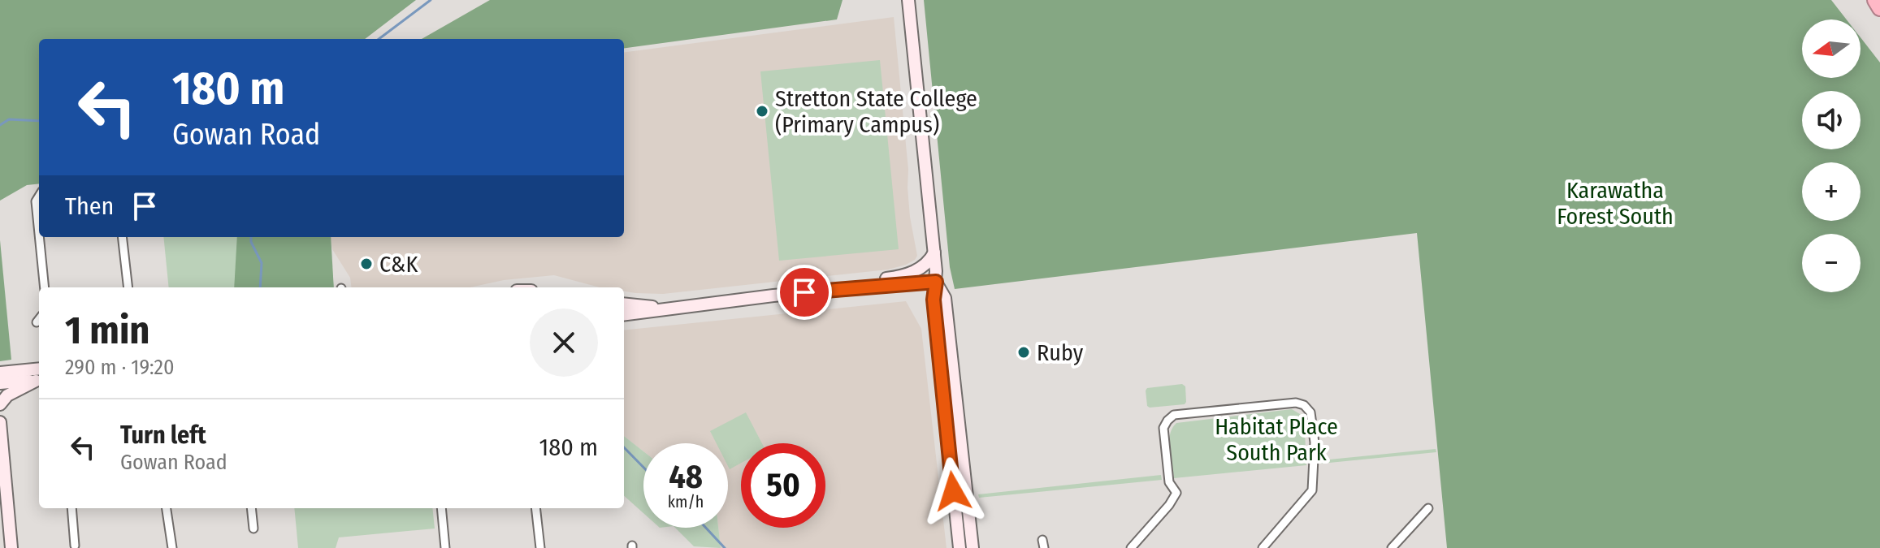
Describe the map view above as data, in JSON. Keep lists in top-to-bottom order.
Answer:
{
  "parks": ["Karawatha Forest South", "Habitat Place South Park"],
  "places": ["Stretton State College (Primary Campus)", "C&K", "Ruby"],
  "north": "left",
  "page": {
    "map_buttons": ["+", "−"],
    "turn": ["180 m", "Gowan Road"],
    "then": "Then",
    "heading": ["1 min", "290 m · 19:20"],
    "list": [
      {
        "name": "Turn left",
        "note": "Gowan Road",
        "value": "180 m"
      }
    ],
    "speed": "48 km/h",
    "limit": "50"
  }
}
